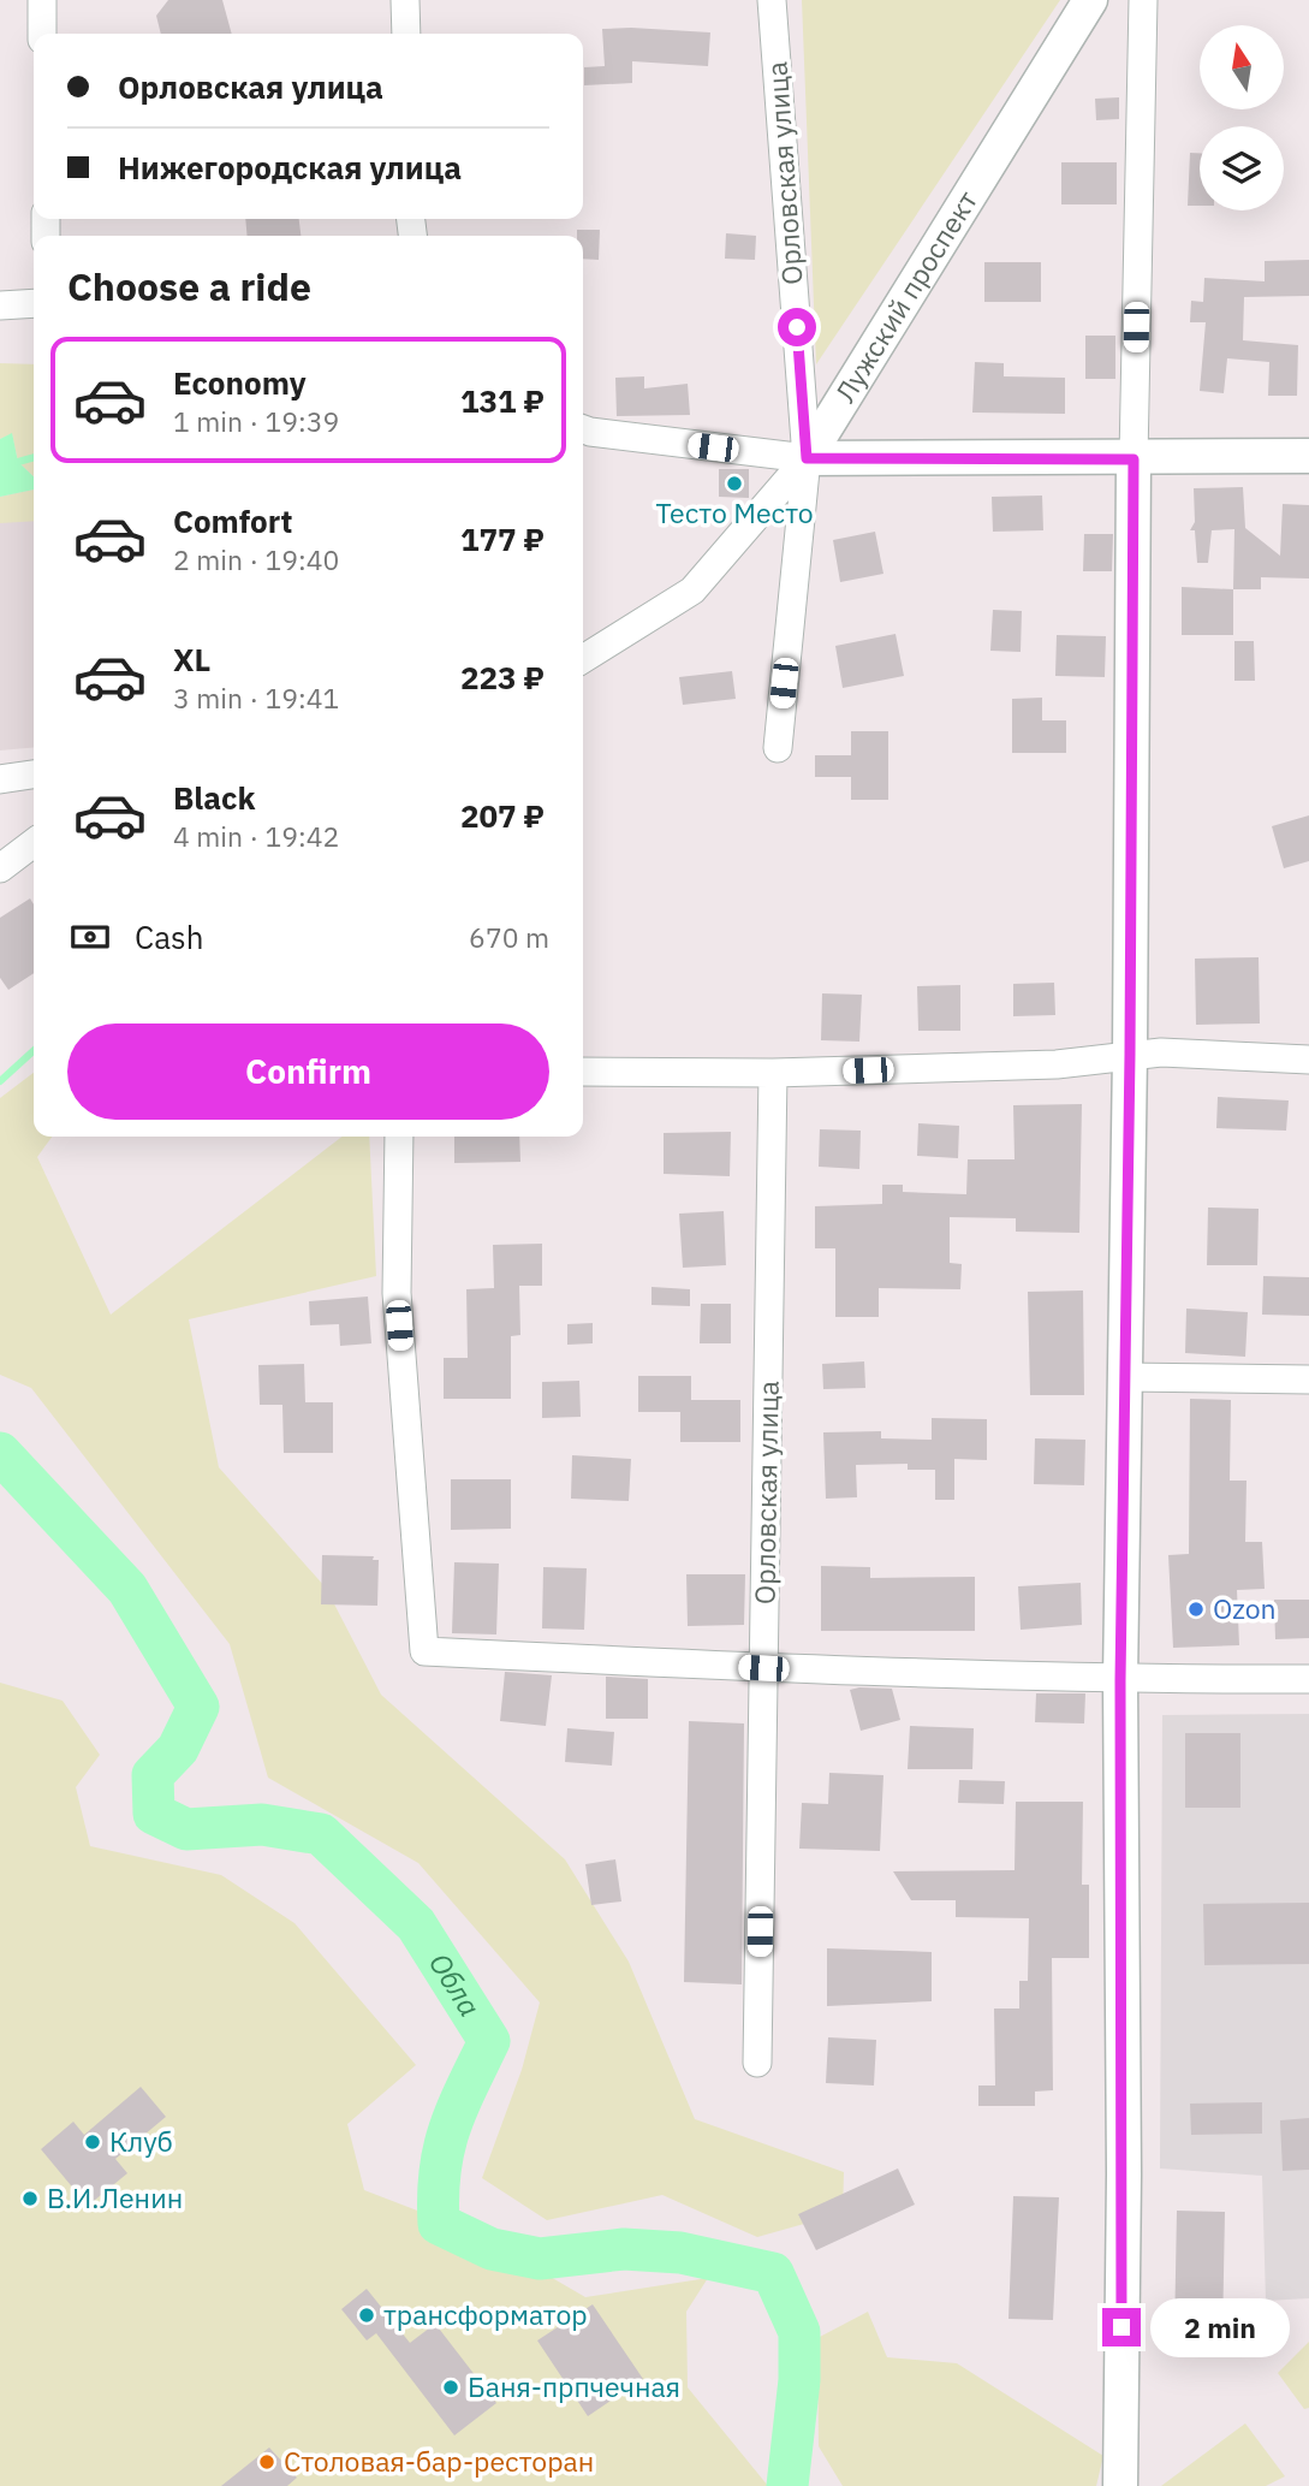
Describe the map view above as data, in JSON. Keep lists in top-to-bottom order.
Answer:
{
  "streets": {
    "street": ["Орловская улица", "Лужский проспект"]
  },
  "crossings": [
    ["Орловская улица", "Лужский проспект"]
  ],
  "water": ["Обла"],
  "places": [
    "Тесто Место",
    "Ozon",
    "Клуб",
    "В.И.Ленин",
    "трансформатор",
    "Баня-прпчечная",
    "Столовая-бар-ресторан"
  ],
  "north": "top",
  "page": {
    "banner": ["Орловская улица", "Нижегородская улица"],
    "heading": "Choose a ride",
    "list": [
      {
        "name": "Economy",
        "note": "1 min · 19:39",
        "value": "131 ₽"
      },
      {
        "name": "Comfort",
        "note": "2 min · 19:40",
        "value": "177 ₽"
      },
      {
        "name": "XL",
        "note": "3 min · 19:41",
        "value": "223 ₽"
      },
      {
        "name": "Black",
        "note": "4 min · 19:42",
        "value": "207 ₽"
      }
    ],
    "pay": ["Cash", "670 m"],
    "buttons": "Confirm",
    "bubble": "2 min"
  }
}
